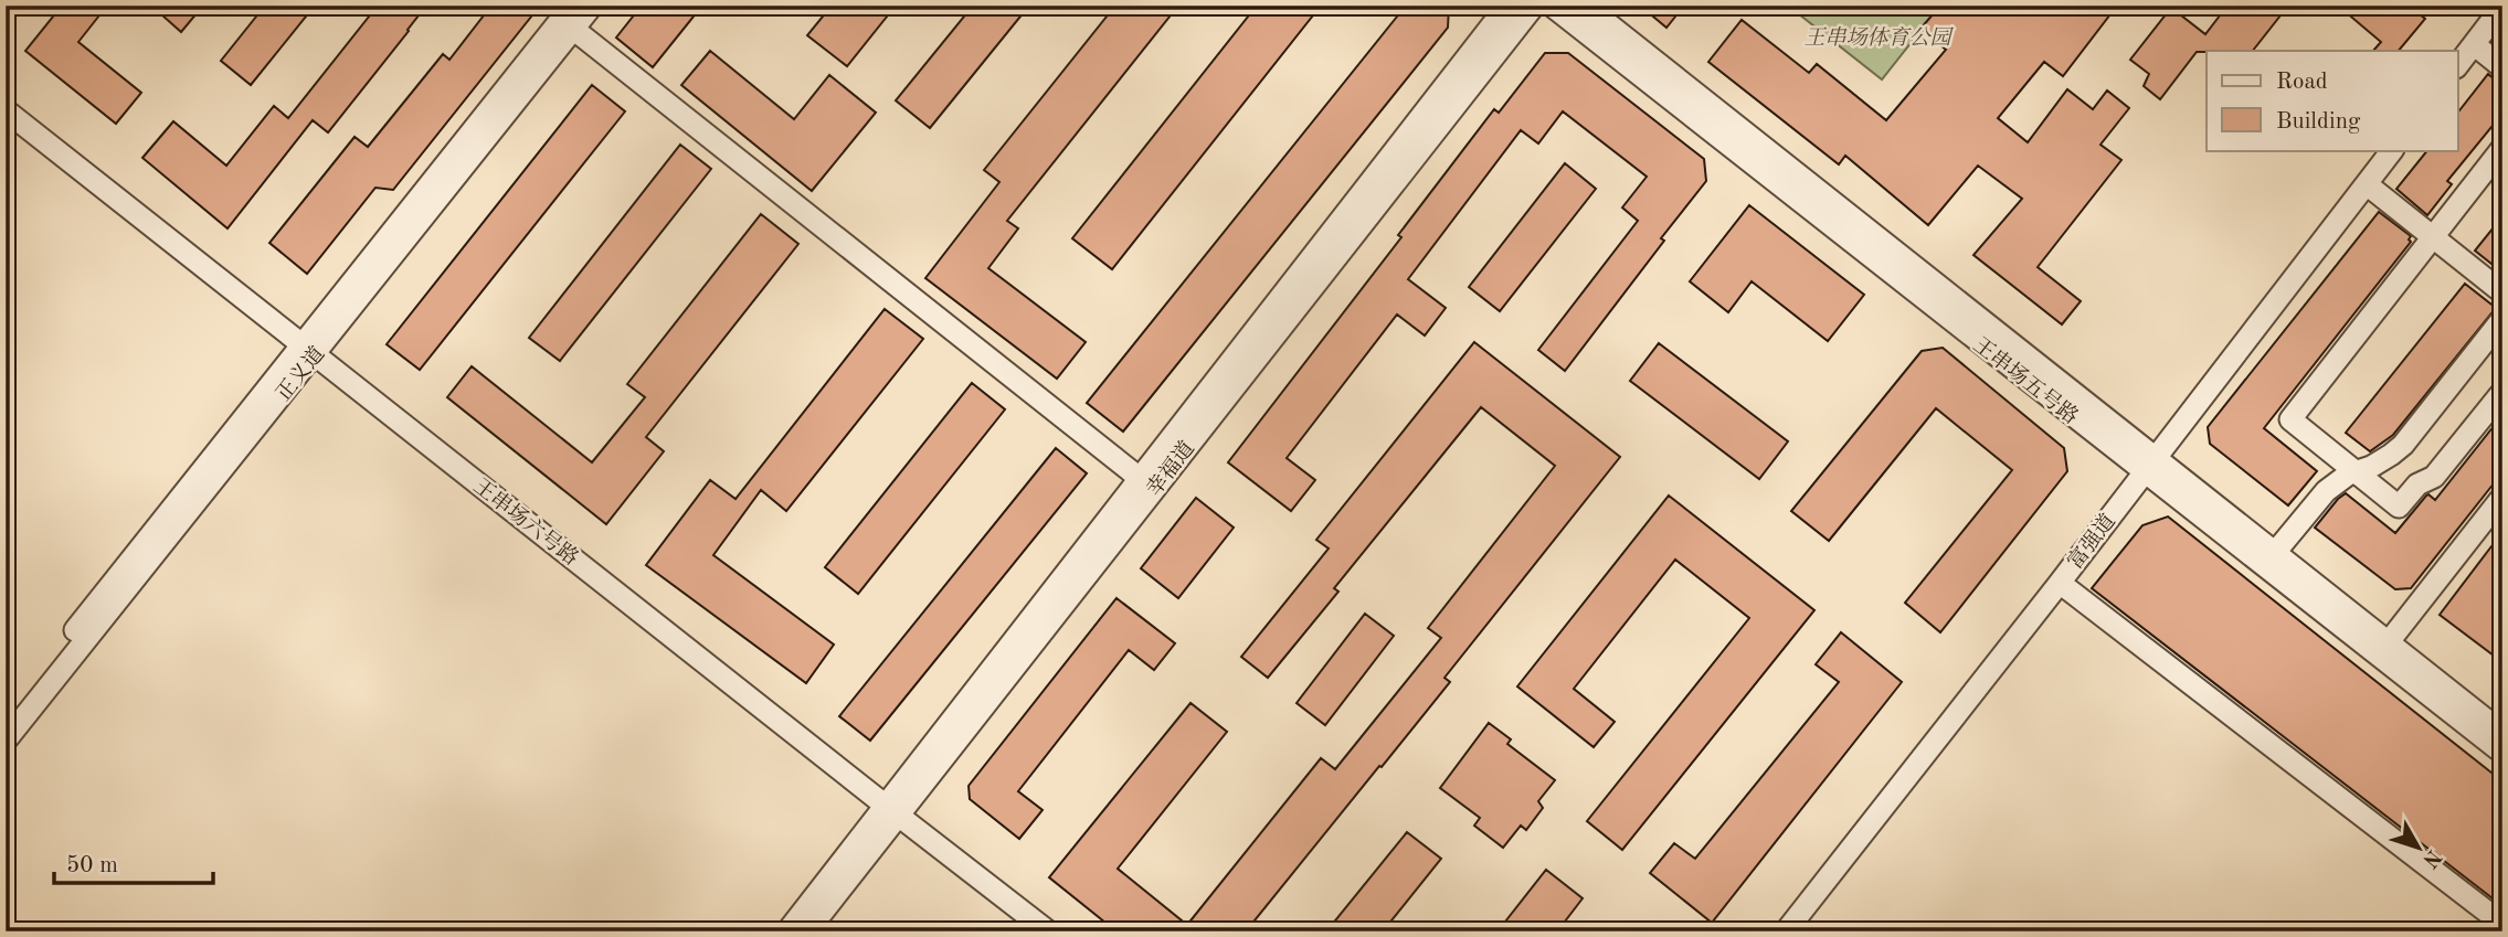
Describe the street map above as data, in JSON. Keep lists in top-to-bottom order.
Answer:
{
  "streets": {
    "street": [
      "正义道",
      "王串场五号路",
      "幸福道",
      "王串场六号路",
      "富强道"
    ]
  },
  "crossings": [
    ["正义道", "王串场六号路"],
    ["王串场五号路", "富强道"],
    ["幸福道", "王串场六号路"]
  ],
  "parks": ["王串场体育公园"],
  "legend": ["Road", "Building"],
  "scale_bar": "50 m",
  "north": "bottom right"
}
